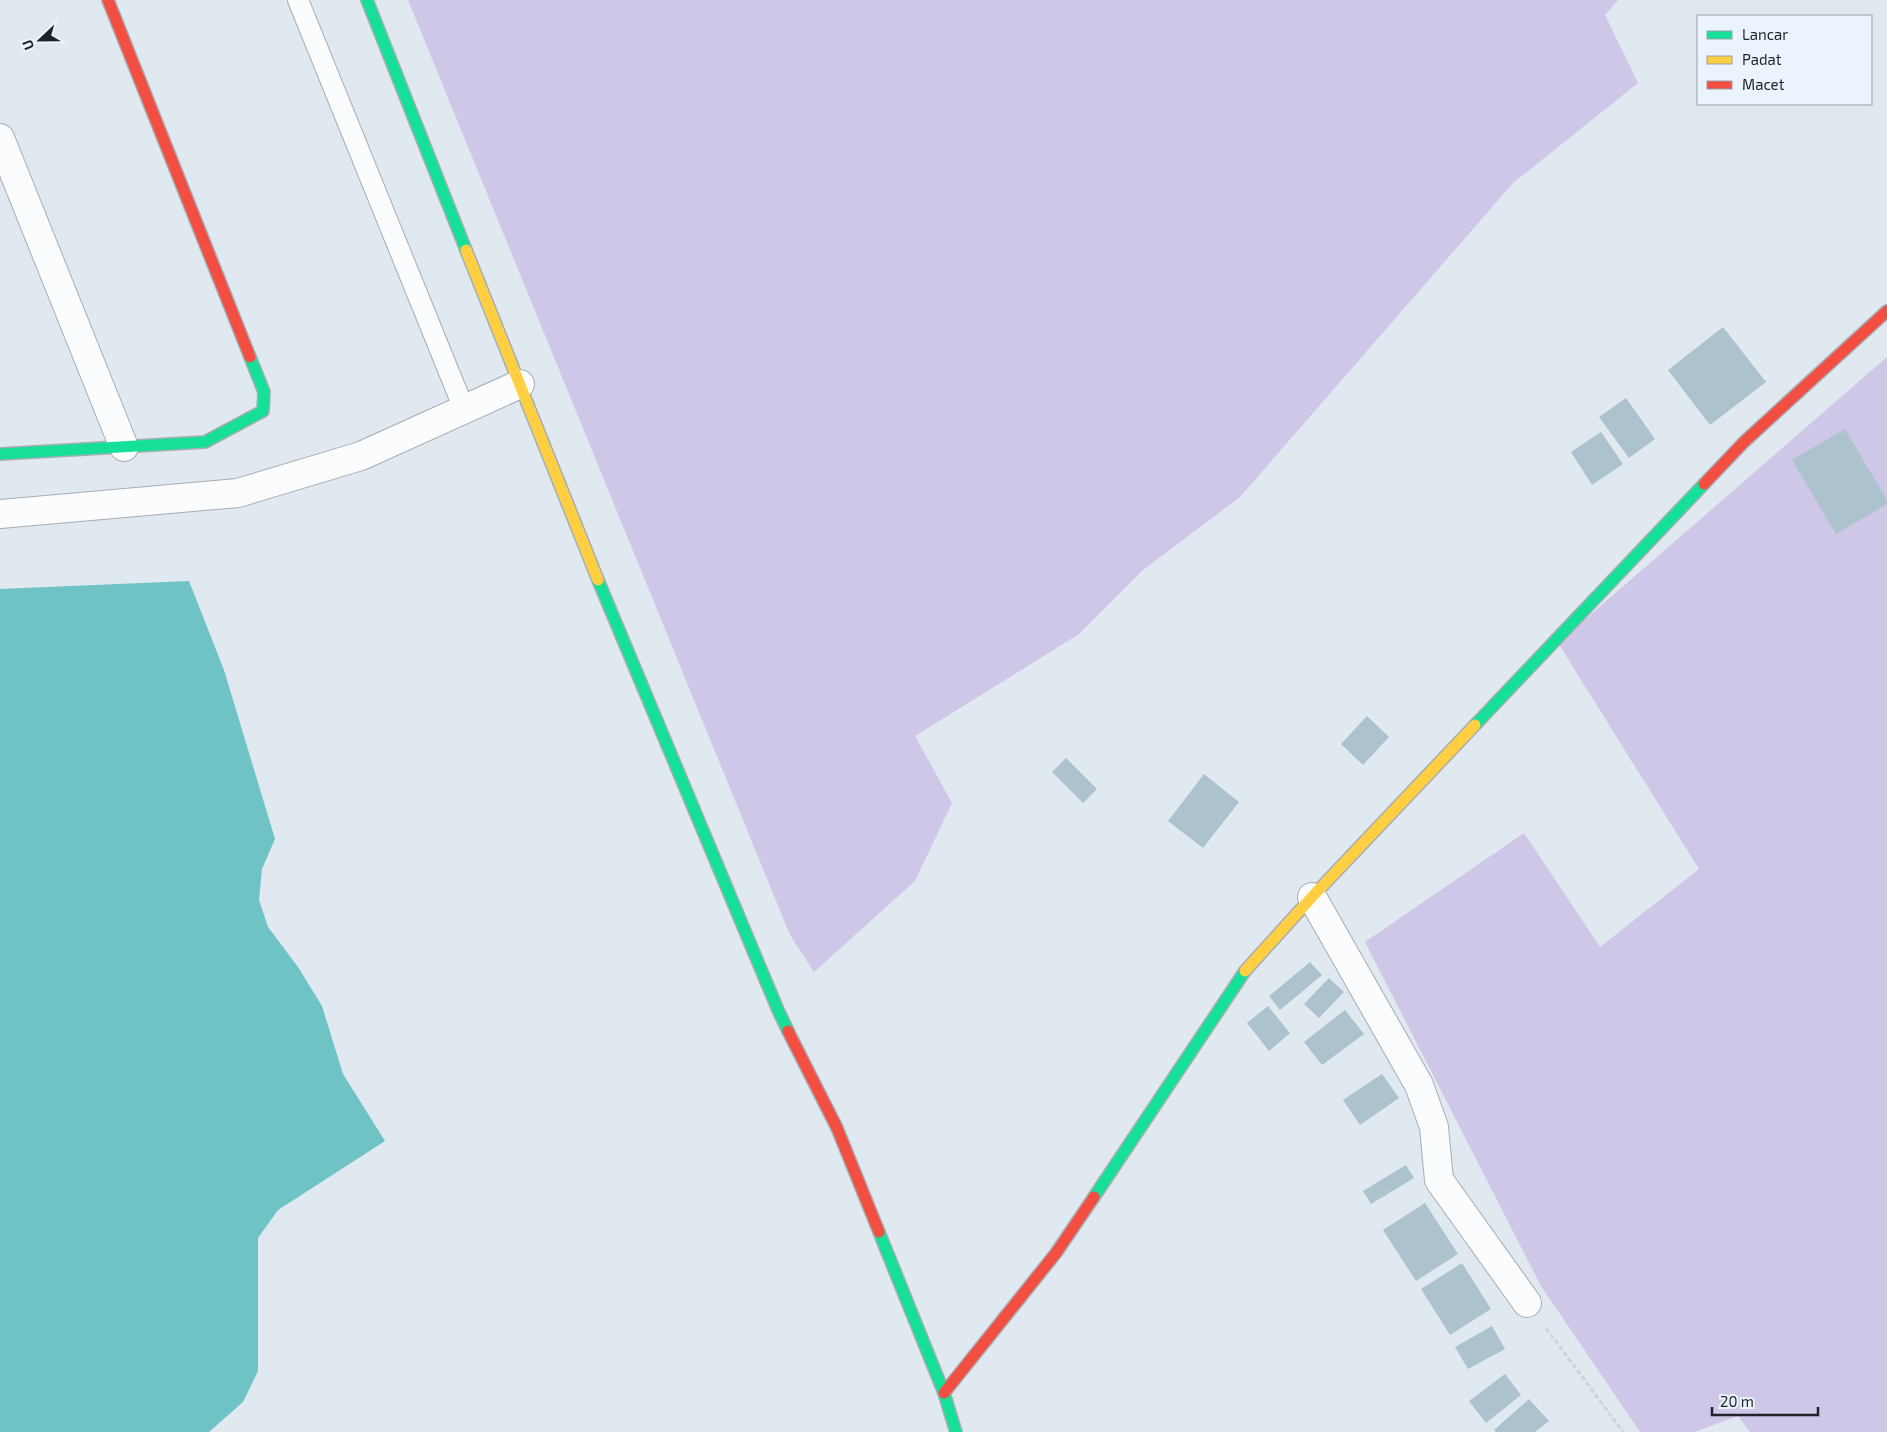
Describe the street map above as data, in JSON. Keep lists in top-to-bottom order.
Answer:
{
  "legend": ["Lancar", "Padat", "Macet"],
  "scale_bar": "20 m",
  "north": "left"
}
